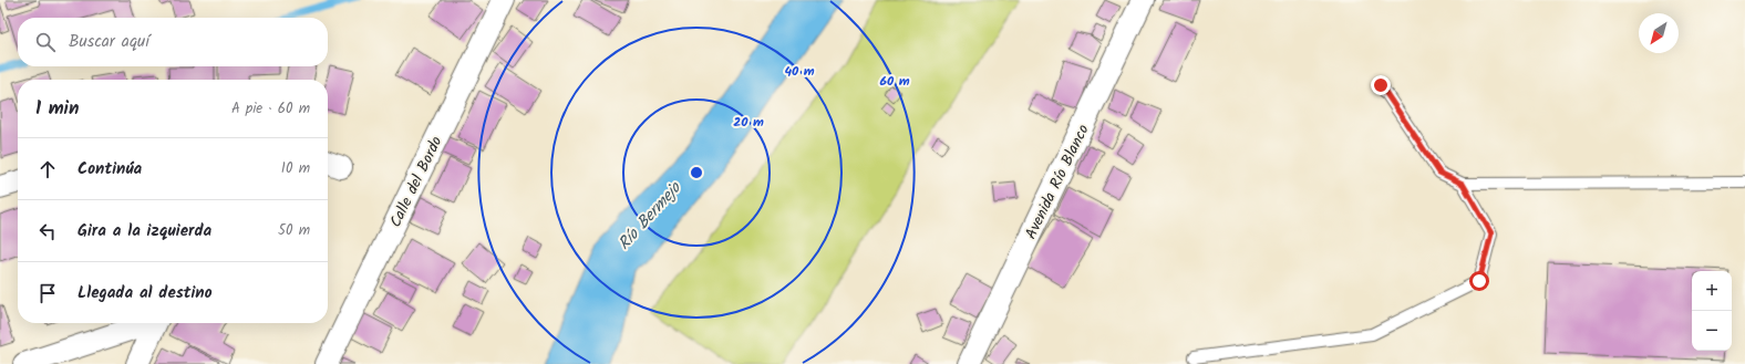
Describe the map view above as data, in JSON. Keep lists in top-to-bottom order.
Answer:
{
  "streets": {
    "street": ["Calle del Bordo", "Avenida Río Blanco"]
  },
  "water": ["Río Bermejo"],
  "north": "bottom left",
  "page": {
    "search": "Buscar aquí",
    "heading": ["1 min", "A pie · 60 m"],
    "list": [
      ["Continúa", "10 m"],
      ["Gira a la izquierda", "50 m"],
      "Llegada al destino"
    ],
    "map_buttons": ["+", "−"]
  },
  "rings": ["40 m", "60 m", "20 m"]
}
